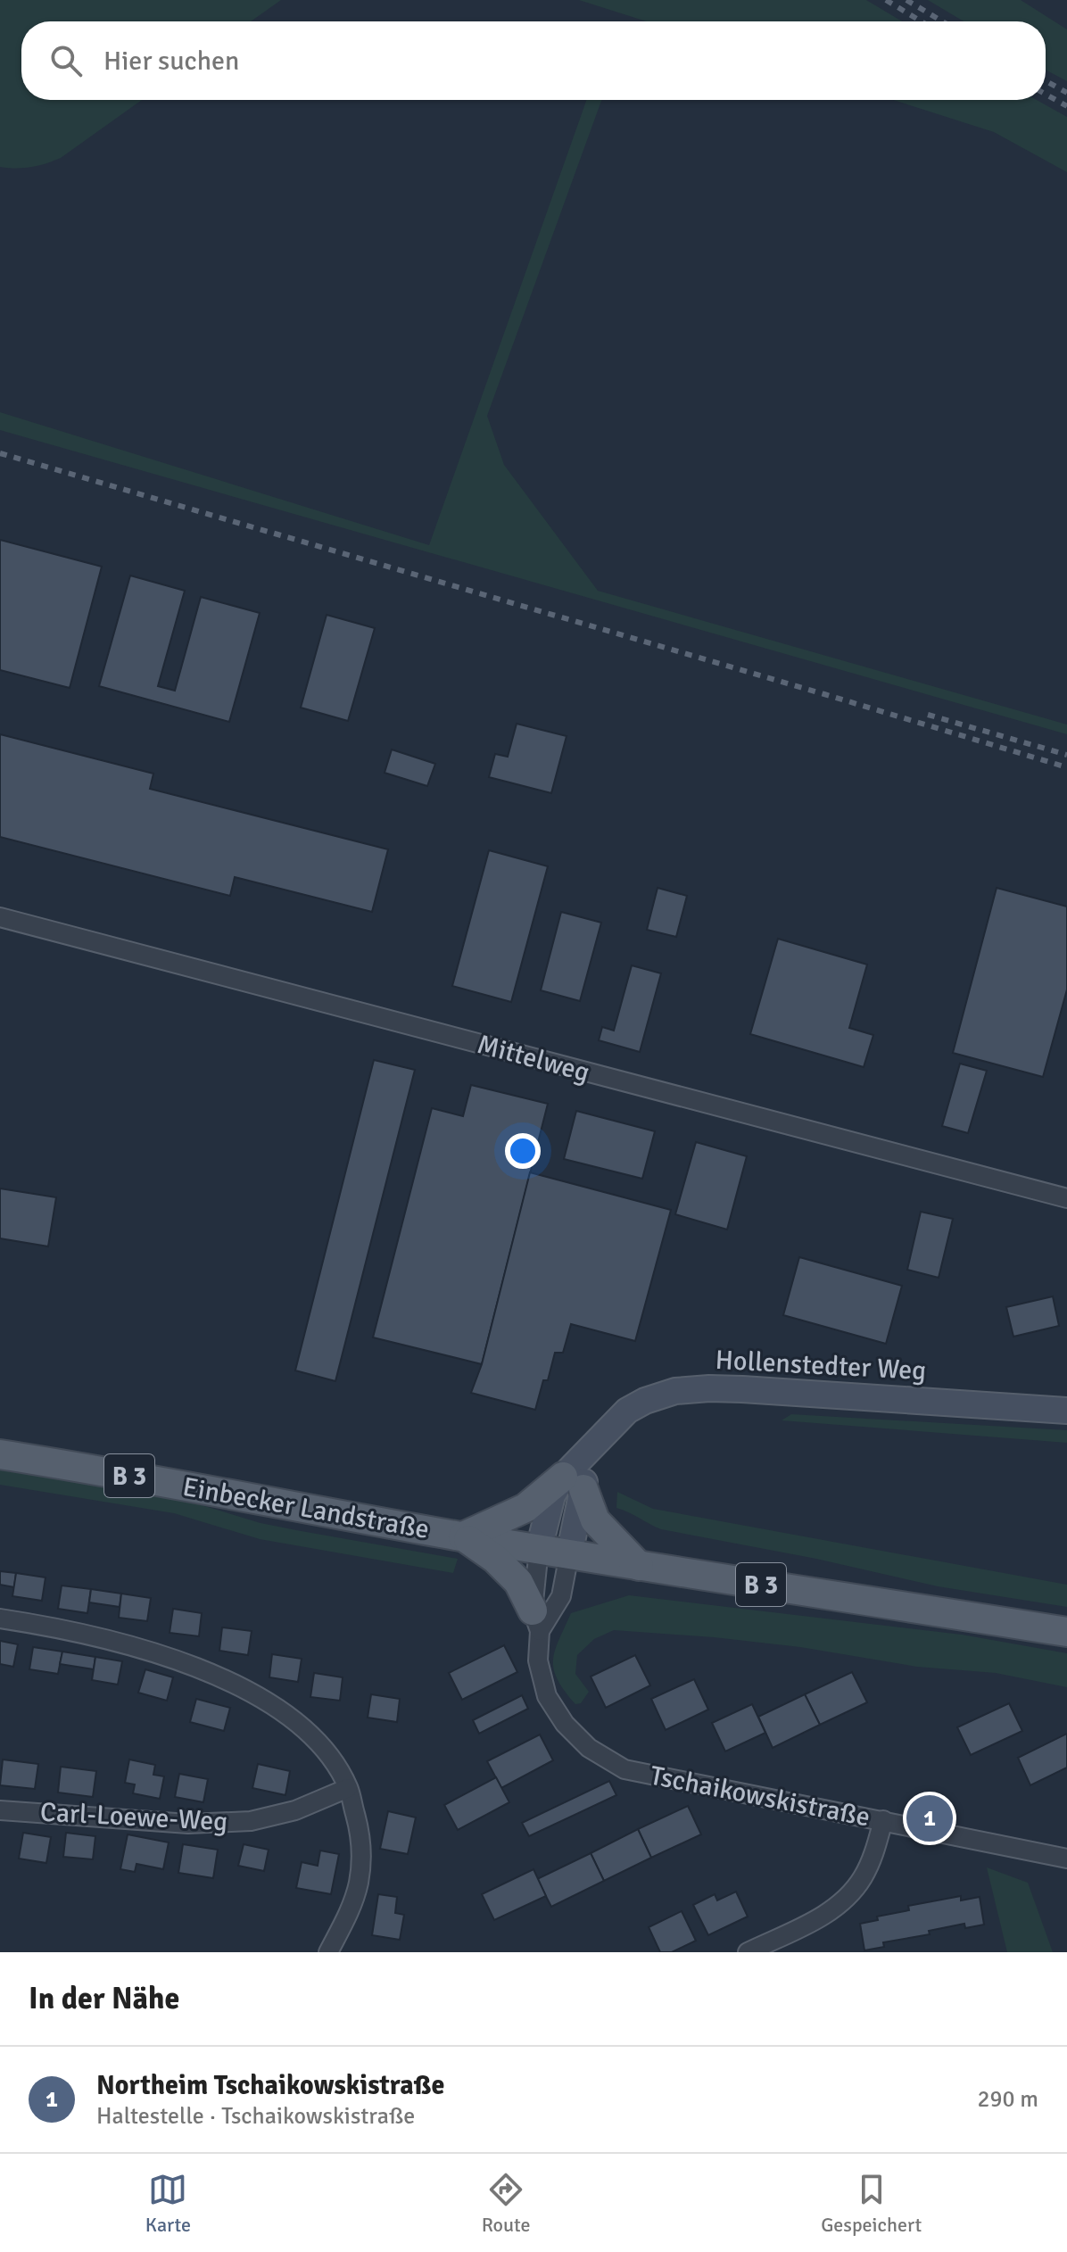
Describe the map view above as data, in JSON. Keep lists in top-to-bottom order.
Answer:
{
  "streets": {
    "main road": ["Hollenstedter Weg", "B 3", "Einbecker Landstraße"],
    "street": ["Mittelweg", "Tschaikowskistraße", "Carl-Loewe-Weg"]
  },
  "crossings": [
    ["B 3", "Einbecker Landstraße"],
    ["Einbecker Landstraße", "Tschaikowskistraße"]
  ],
  "page": {
    "search": "Hier suchen",
    "pins": "1",
    "heading": "In der Nähe",
    "list": [
      {
        "mark": "1",
        "name": "Northeim Tschaikowskistraße",
        "note": "Haltestelle · Tschaikowskistraße",
        "value": "290 m"
      }
    ],
    "nav": ["Karte", "Route", "Gespeichert"]
  }
}
